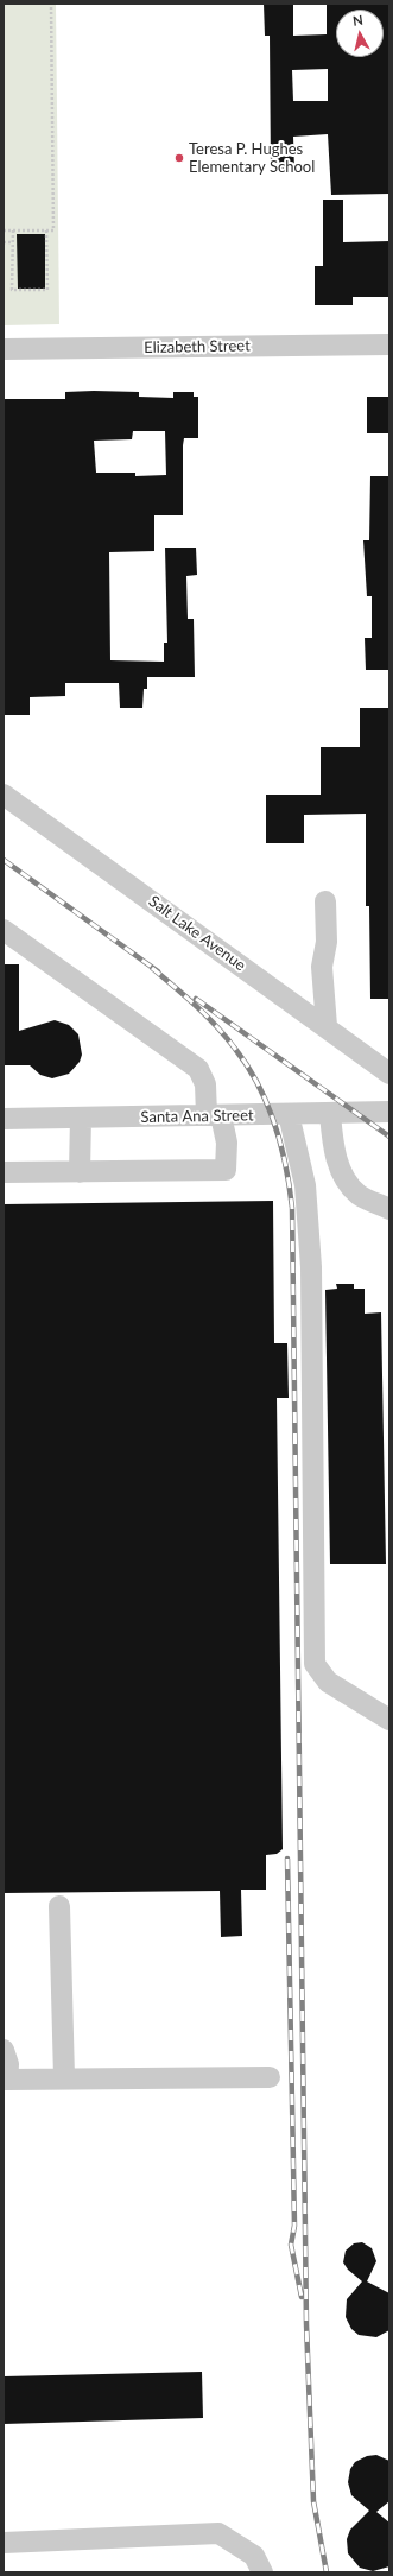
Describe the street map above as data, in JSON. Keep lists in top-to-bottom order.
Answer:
{
  "streets": {
    "street": ["Elizabeth Street", "Salt Lake Avenue", "Santa Ana Street"]
  },
  "places": ["Teresa P. Hughes Elementary School"],
  "north": "top"
}
